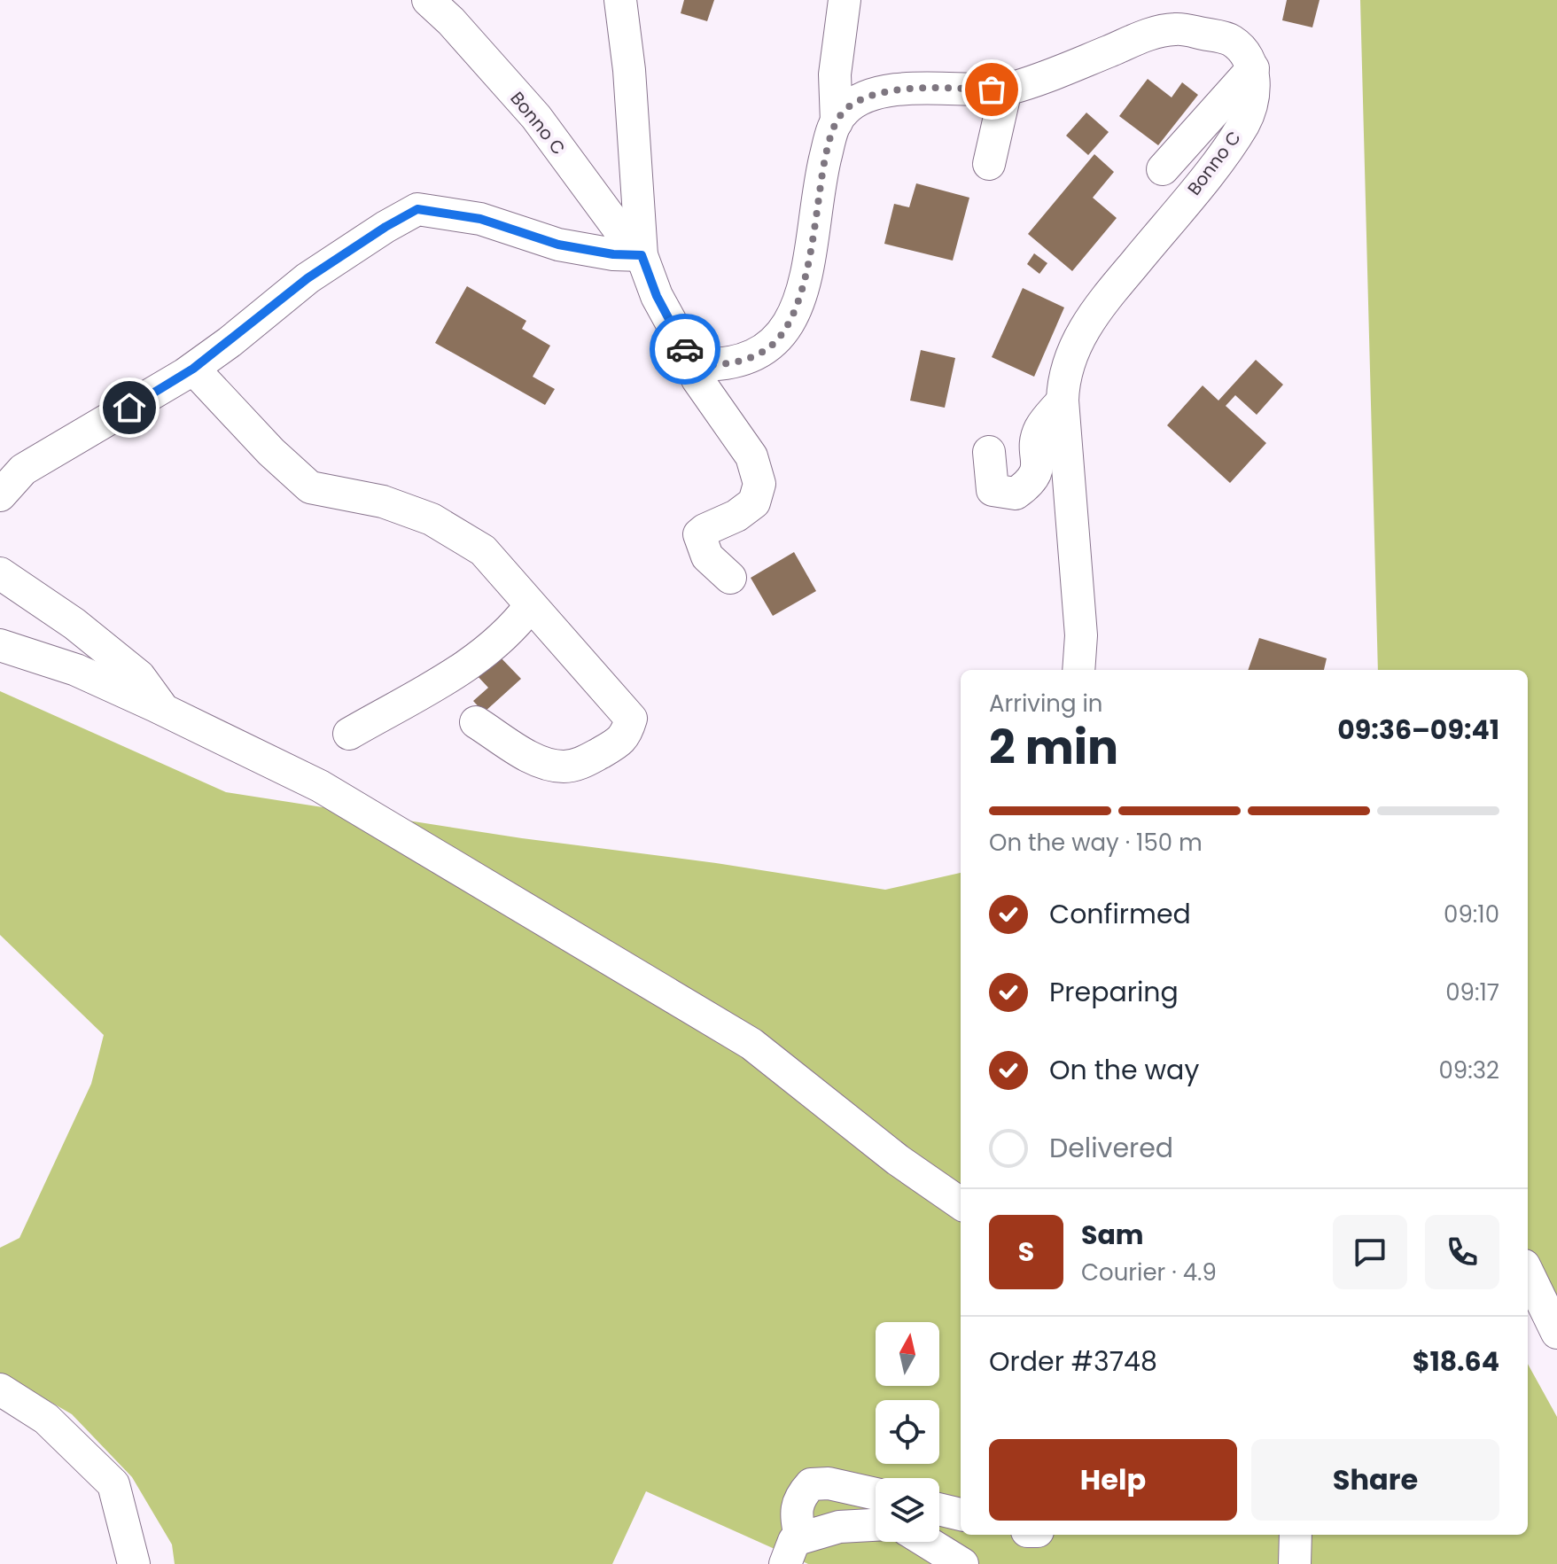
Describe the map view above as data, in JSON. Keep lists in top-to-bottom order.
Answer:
{
  "streets": {
    "street": ["Bonno C"]
  },
  "north": "top",
  "page": {
    "heading": ["2 min", "Arriving in", "09:36–09:41"],
    "panel": [
      "Sam",
      "Courier · 4.9",
      "Order #3748",
      "$18.64"
    ],
    "bar": "On the way · 150 m",
    "list": [
      ["Confirmed", "09:10"],
      ["Preparing", "09:17"],
      ["On the way", "09:32"],
      "Delivered"
    ],
    "round": "S",
    "buttons": ["Help", "Share"]
  }
}
